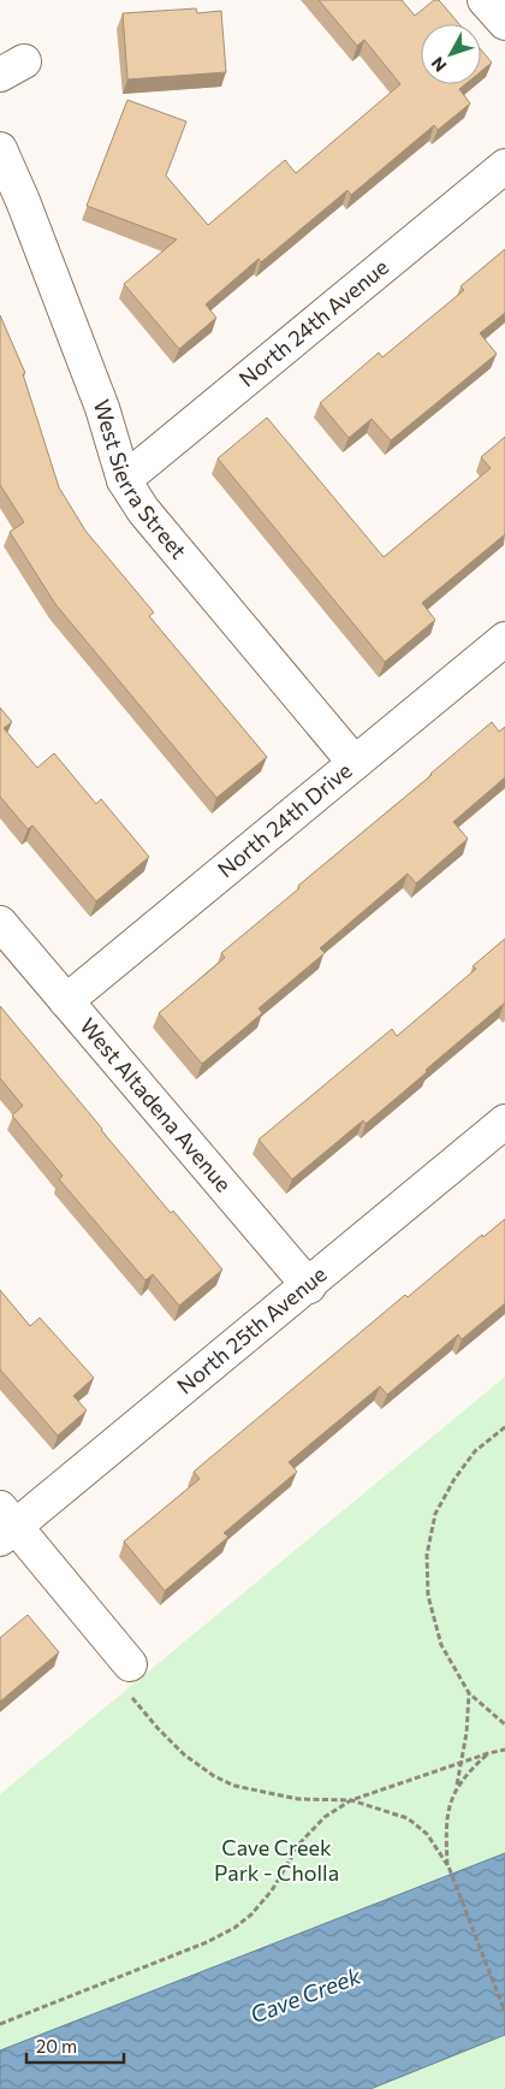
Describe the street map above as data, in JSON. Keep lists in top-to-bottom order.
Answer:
{
  "streets": {
    "street": [
      "North 24th Avenue",
      "West Sierra Street",
      "North 24th Drive",
      "West Altadena Avenue",
      "North 25th Avenue"
    ]
  },
  "crossings": [
    ["North 24th Avenue", "West Sierra Street"],
    ["West Sierra Street", "North 24th Drive"],
    ["North 24th Drive", "West Altadena Avenue"],
    ["West Altadena Avenue", "North 25th Avenue"]
  ],
  "water": ["Cave Creek"],
  "parks": ["Cave Creek Park - Cholla"],
  "scale_bar": "20 m",
  "north": "bottom left"
}
